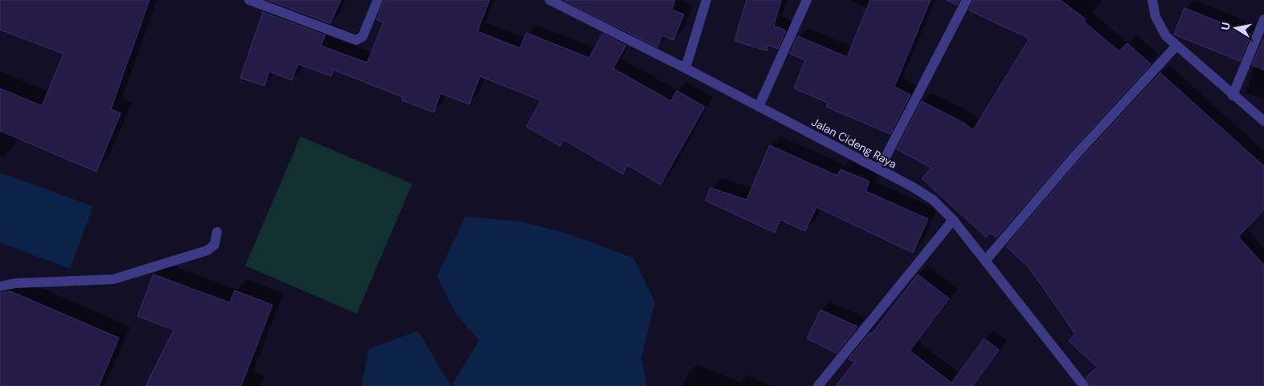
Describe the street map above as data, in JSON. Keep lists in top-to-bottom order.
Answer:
{
  "streets": {
    "street": ["Jalan Cideng Raya"]
  },
  "north": "left"
}
